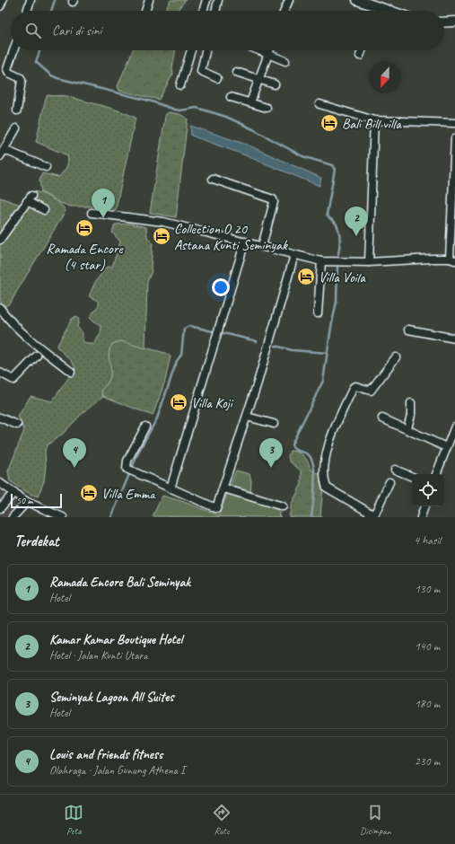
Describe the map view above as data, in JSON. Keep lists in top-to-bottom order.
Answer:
{
  "places": {
    "hotel": [
      "Bali Bill villa",
      "Ramada Encore (4 star)",
      "Collection O 20 Astana Kunti Seminyak",
      "Villa Voila",
      "Villa Koji",
      "Villa Emma"
    ]
  },
  "scale_bar": "50 m",
  "north": "bottom",
  "page": {
    "search": "Cari di sini",
    "pins": [
      "1",
      "2",
      "3",
      "4"
    ],
    "scale": "50 m",
    "heading": ["Terdekat", "4 hasil"],
    "list": [
      {
        "mark": "1",
        "name": "Ramada Encore Bali Seminyak",
        "note": "Hotel",
        "value": "130 m"
      },
      {
        "mark": "2",
        "name": "Kamar Kamar Boutique Hotel",
        "note": "Hotel · Jalan Kunti Utara",
        "value": "140 m"
      },
      {
        "mark": "3",
        "name": "Seminyak Lagoon All Suites",
        "note": "Hotel",
        "value": "180 m"
      },
      {
        "mark": "4",
        "name": "Louis and friends fitness",
        "note": "Olahraga · Jalan Gunung Athena I",
        "value": "230 m"
      }
    ],
    "nav": ["Peta", "Rute", "Disimpan"]
  }
}
